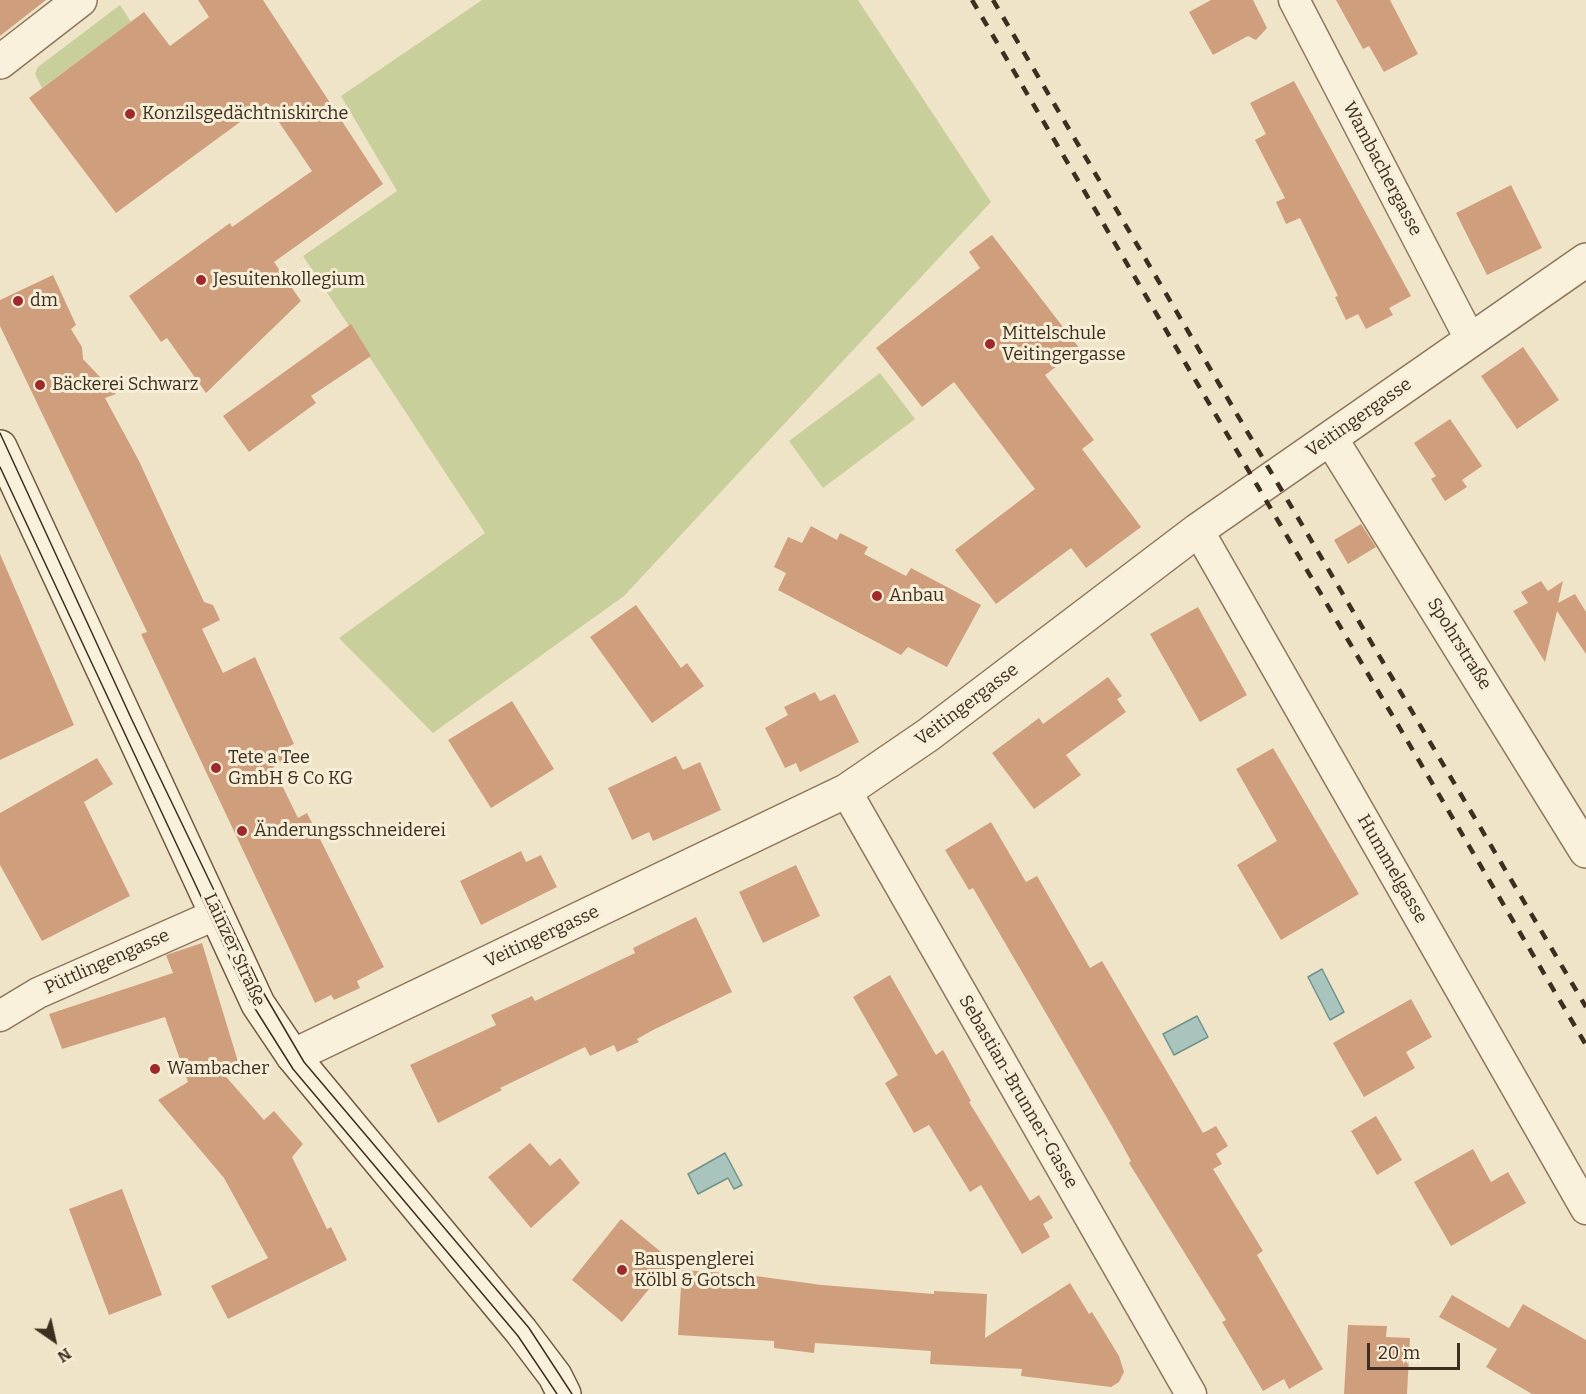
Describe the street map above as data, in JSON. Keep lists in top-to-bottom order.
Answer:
{
  "streets": {
    "street": [
      "Wambachergasse",
      "Veitingergasse",
      "Spohrstraße",
      "Hummelgasse",
      "Lainzer Straße",
      "Püttlingengasse",
      "Sebastian-Brunner-Gasse"
    ]
  },
  "crossings": [
    ["Wambachergasse", "Veitingergasse"],
    ["Veitingergasse", "Spohrstraße"],
    ["Veitingergasse", "Hummelgasse"],
    ["Veitingergasse", "Lainzer Straße"],
    ["Veitingergasse", "Sebastian-Brunner-Gasse"],
    ["Lainzer Straße", "Püttlingengasse"]
  ],
  "places": [
    "Konzilsgedächtniskirche",
    "Jesuitenkollegium",
    "dm",
    "Mittelschule Veitingergasse",
    "Bäckerei Schwarz",
    "Anbau",
    "Tete a Tee GmbH & Co KG",
    "Änderungsschneiderei",
    "Wambacher",
    "Bauspenglerei Kölbl & Gotsch"
  ],
  "scale_bar": "20 m",
  "north": "bottom right"
}
